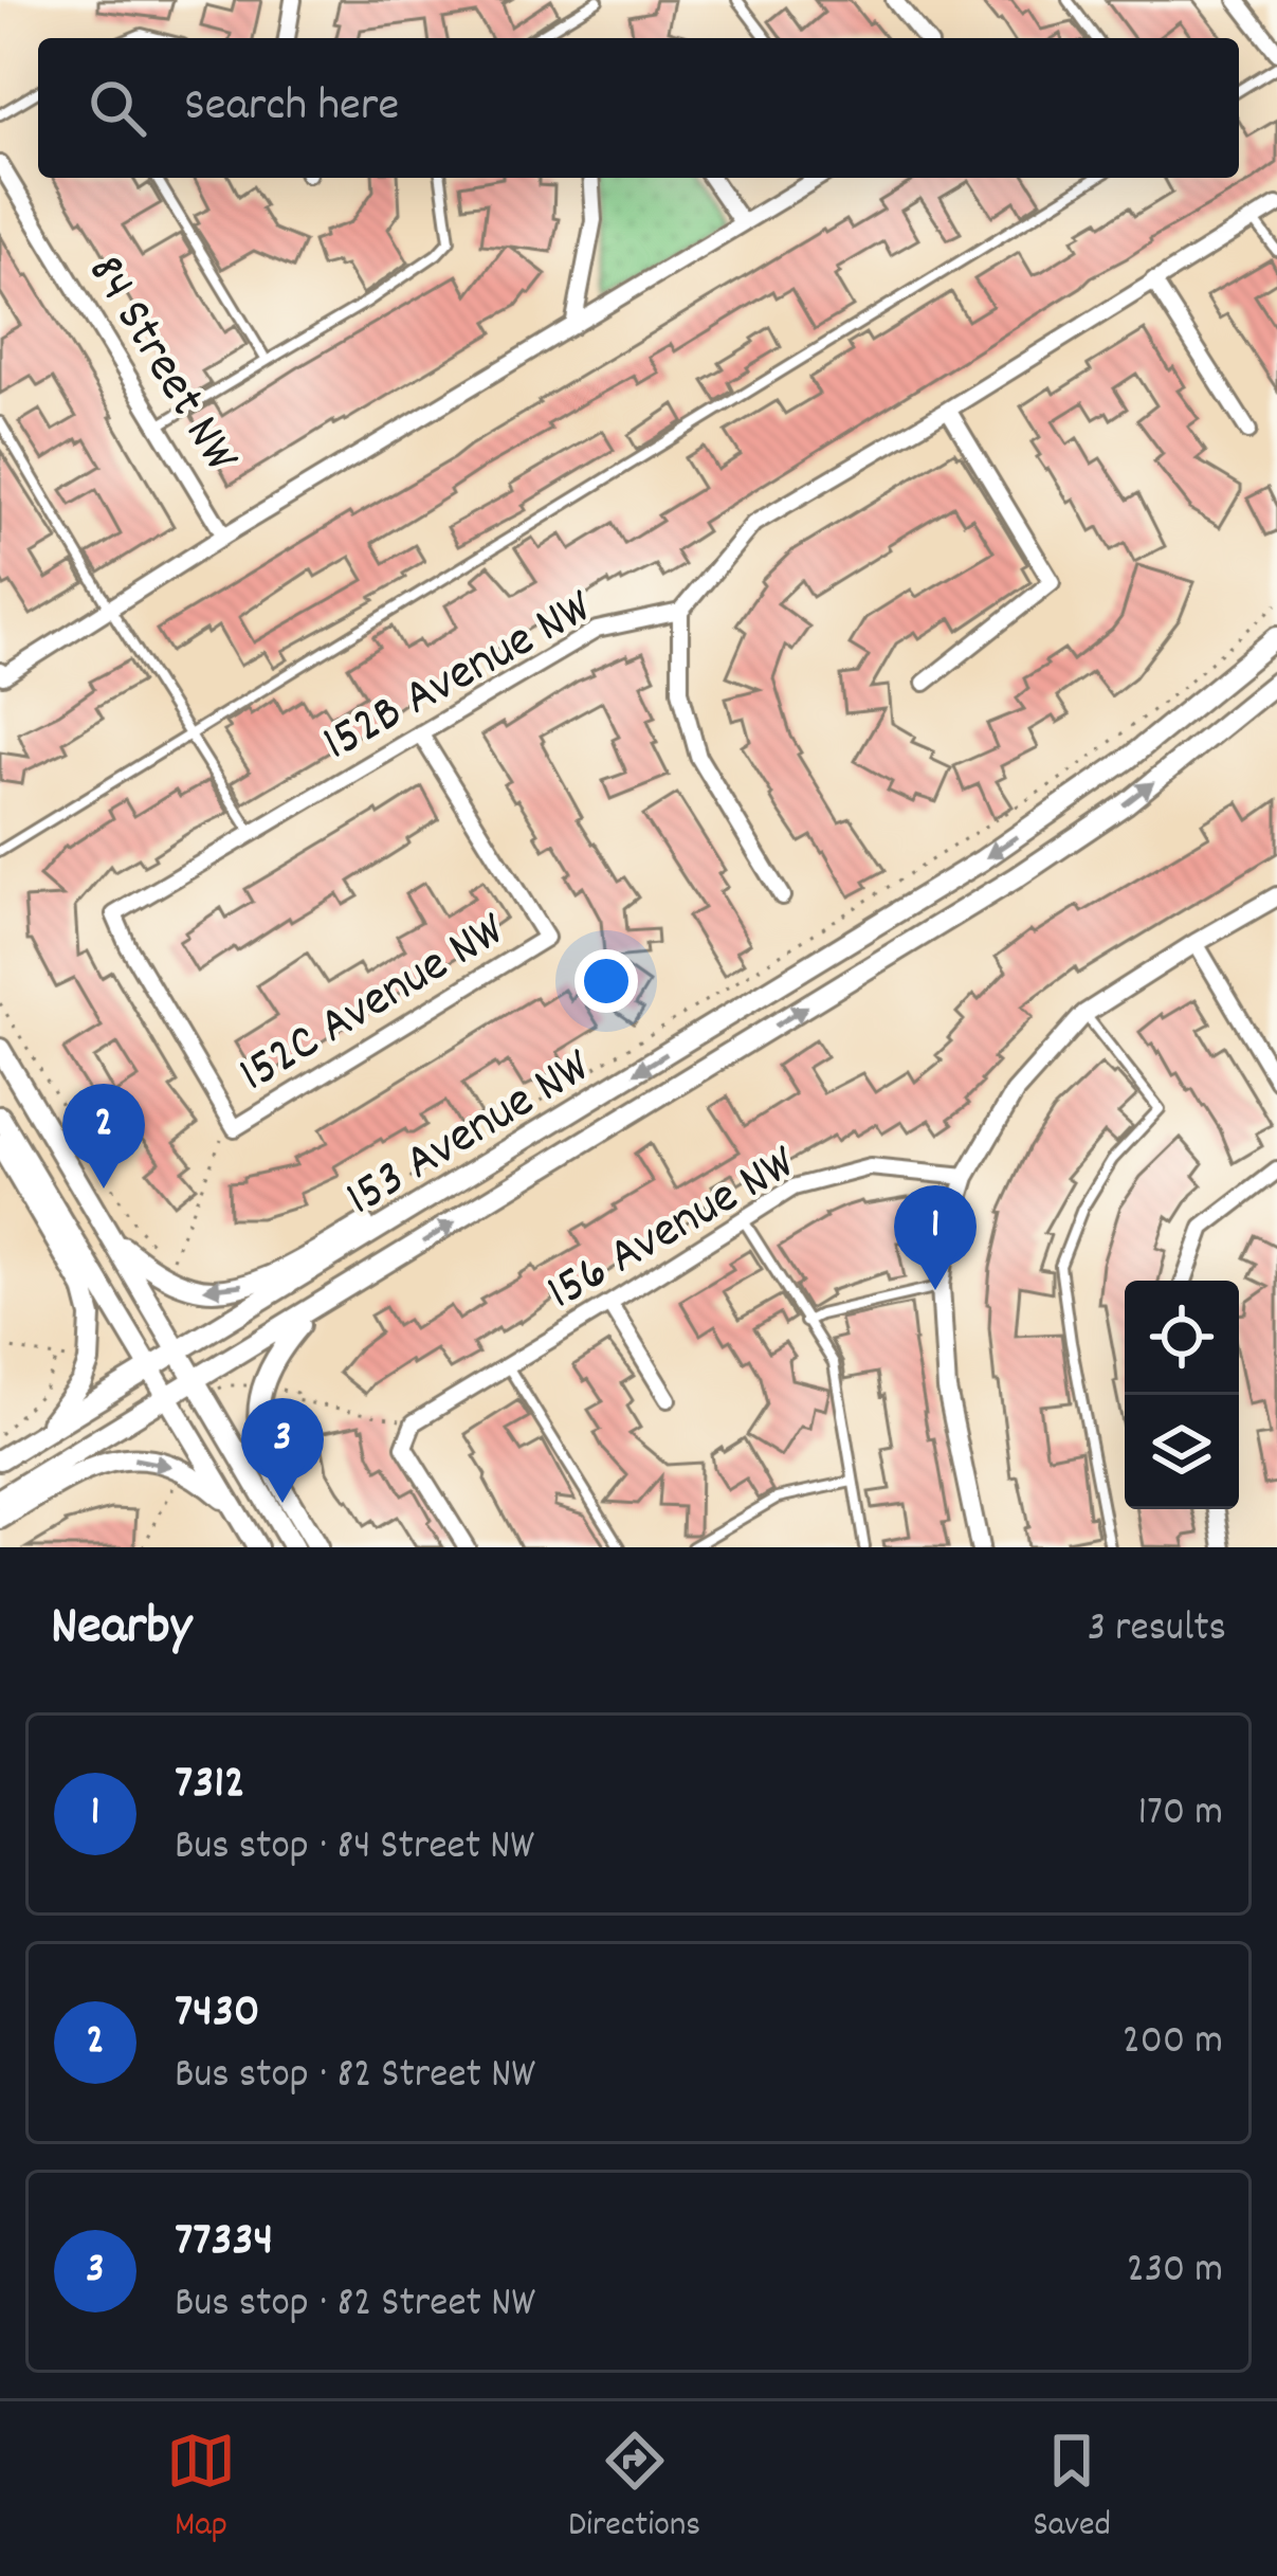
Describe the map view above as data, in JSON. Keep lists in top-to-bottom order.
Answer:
{
  "streets": {
    "main road": ["153 Avenue NW"],
    "street": [
      "84 Street NW",
      "152B Avenue NW",
      "152C Avenue NW",
      "156 Avenue NW"
    ]
  },
  "crossings": [
    ["152B Avenue NW", "152C Avenue NW"]
  ],
  "page": {
    "search": "Search here",
    "pins": ["2", "1", "3"],
    "heading": ["Nearby", "3 results"],
    "list": [
      {
        "mark": "1",
        "name": "7312",
        "note": "Bus stop · 84 Street NW",
        "value": "170 m"
      },
      {
        "mark": "2",
        "name": "7430",
        "note": "Bus stop · 82 Street NW",
        "value": "200 m"
      },
      {
        "mark": "3",
        "name": "77334",
        "note": "Bus stop · 82 Street NW",
        "value": "230 m"
      }
    ],
    "nav": ["Map", "Directions", "Saved"]
  }
}
